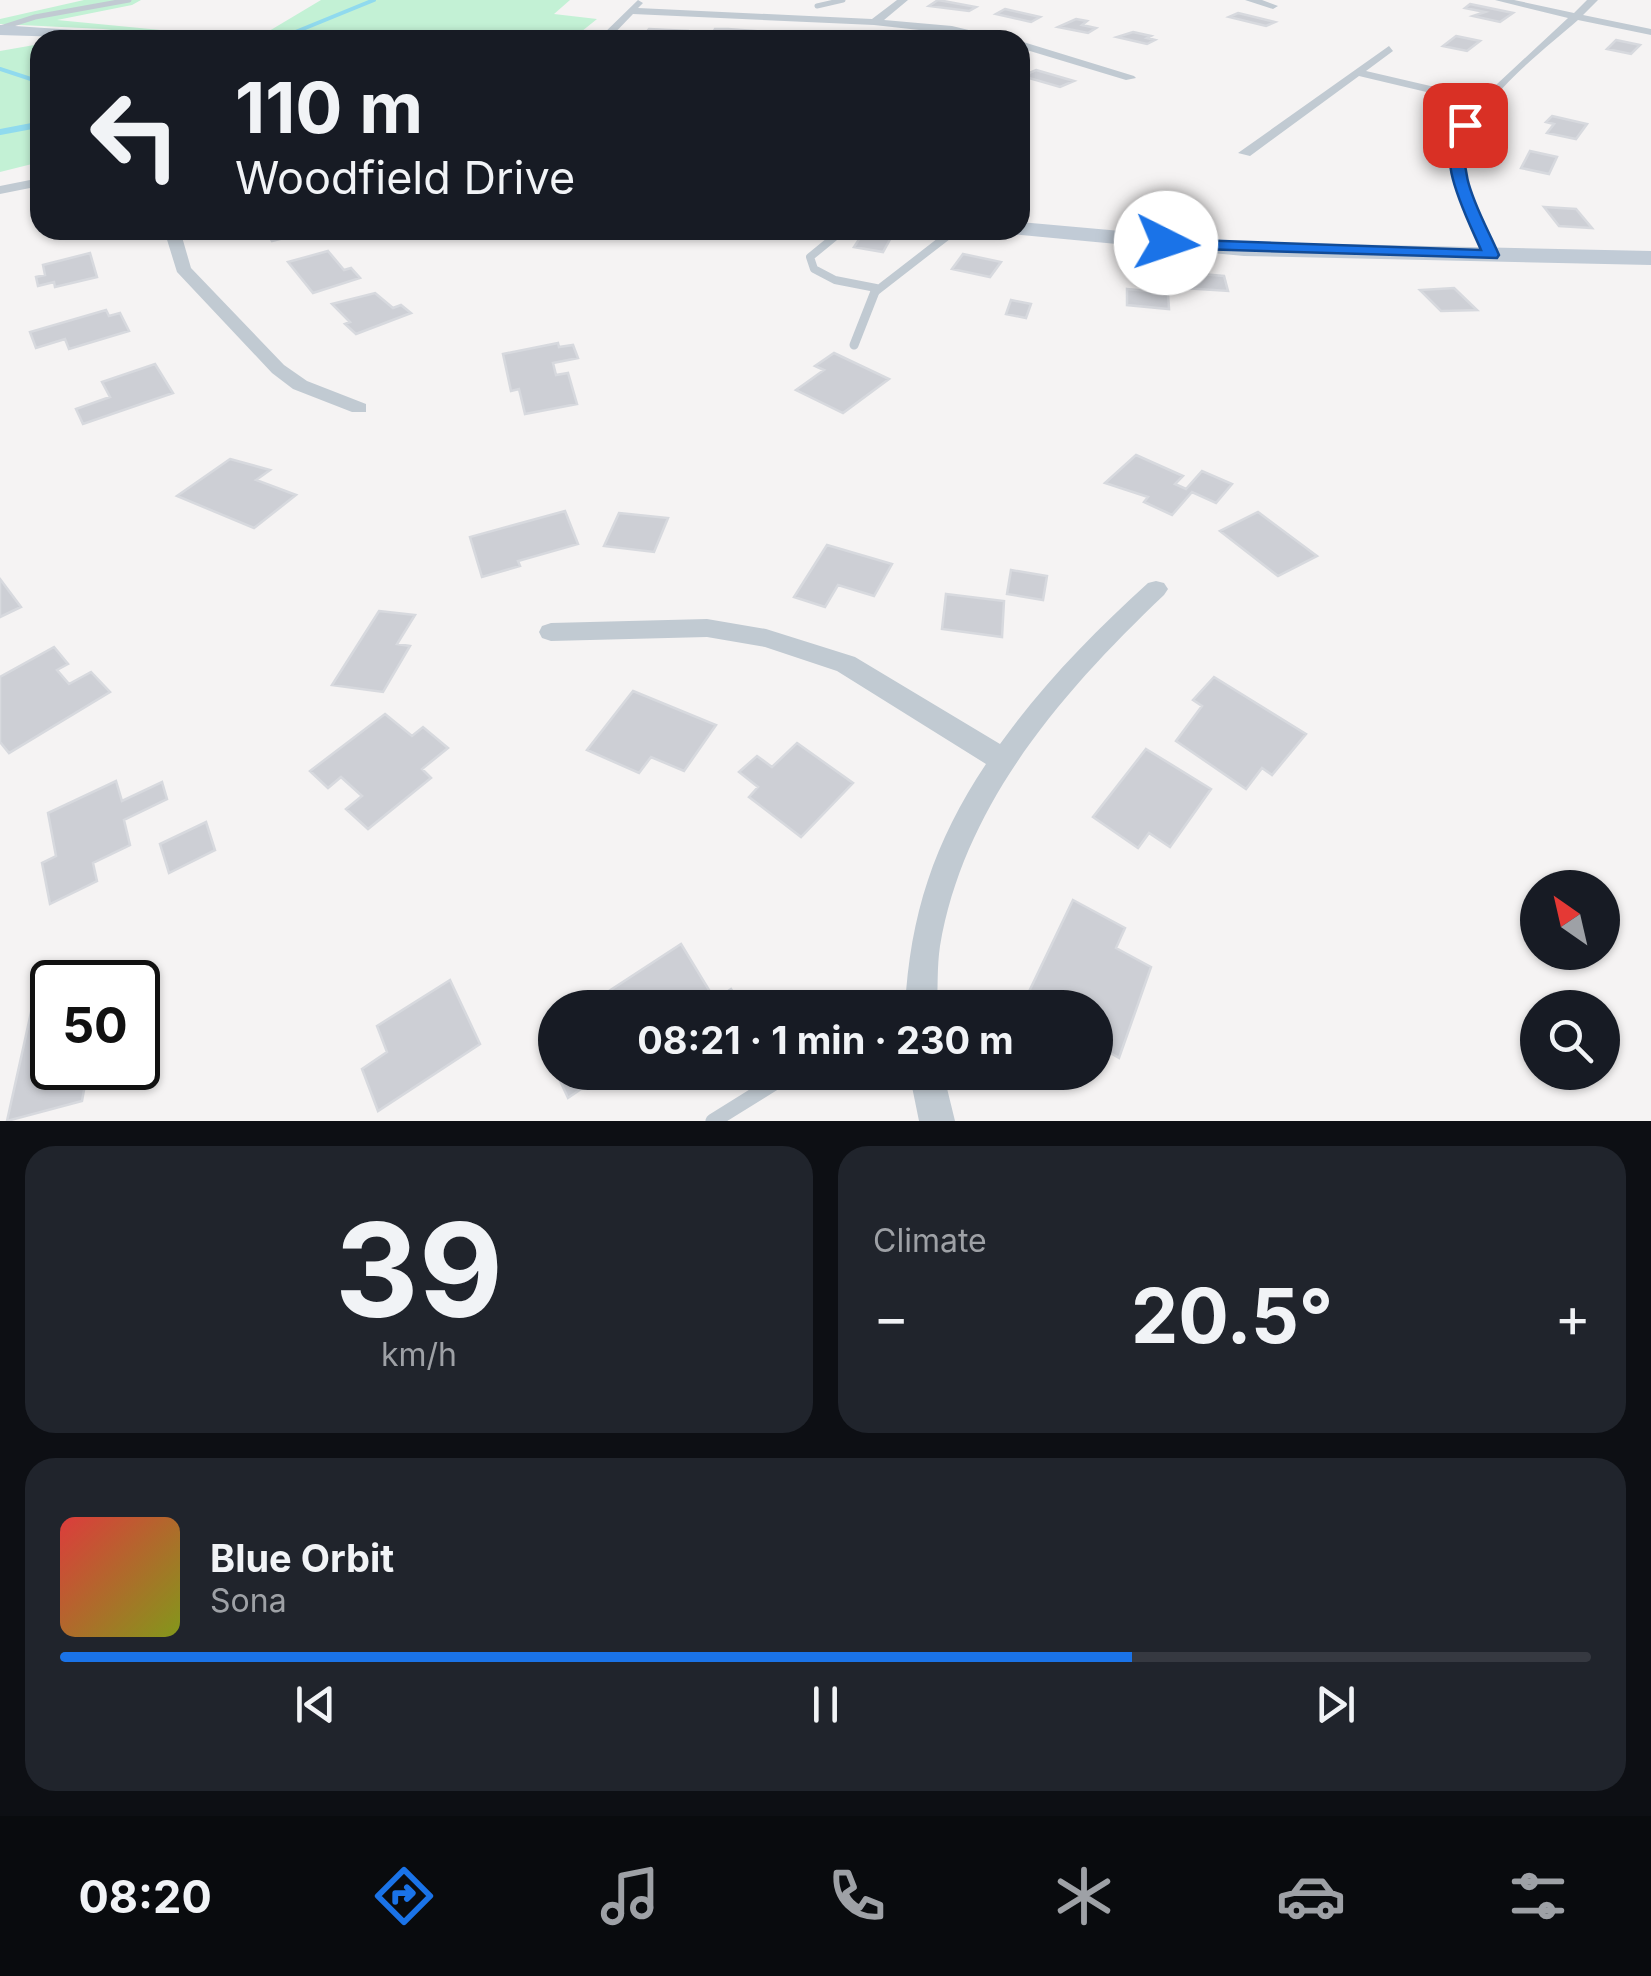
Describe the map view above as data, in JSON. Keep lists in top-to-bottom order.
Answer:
{
  "north": "top left",
  "page": {
    "turn": ["110 m", "Woodfield Drive"],
    "limit": "50",
    "trip": "08:21 · 1 min · 230 m",
    "tile": [
      ["39", "km/h"],
      "Climate"
    ],
    "heat": ["−", "20.5°", "+"],
    "song": ["Blue Orbit", "Sona"],
    "tabs": "08:20"
  }
}
